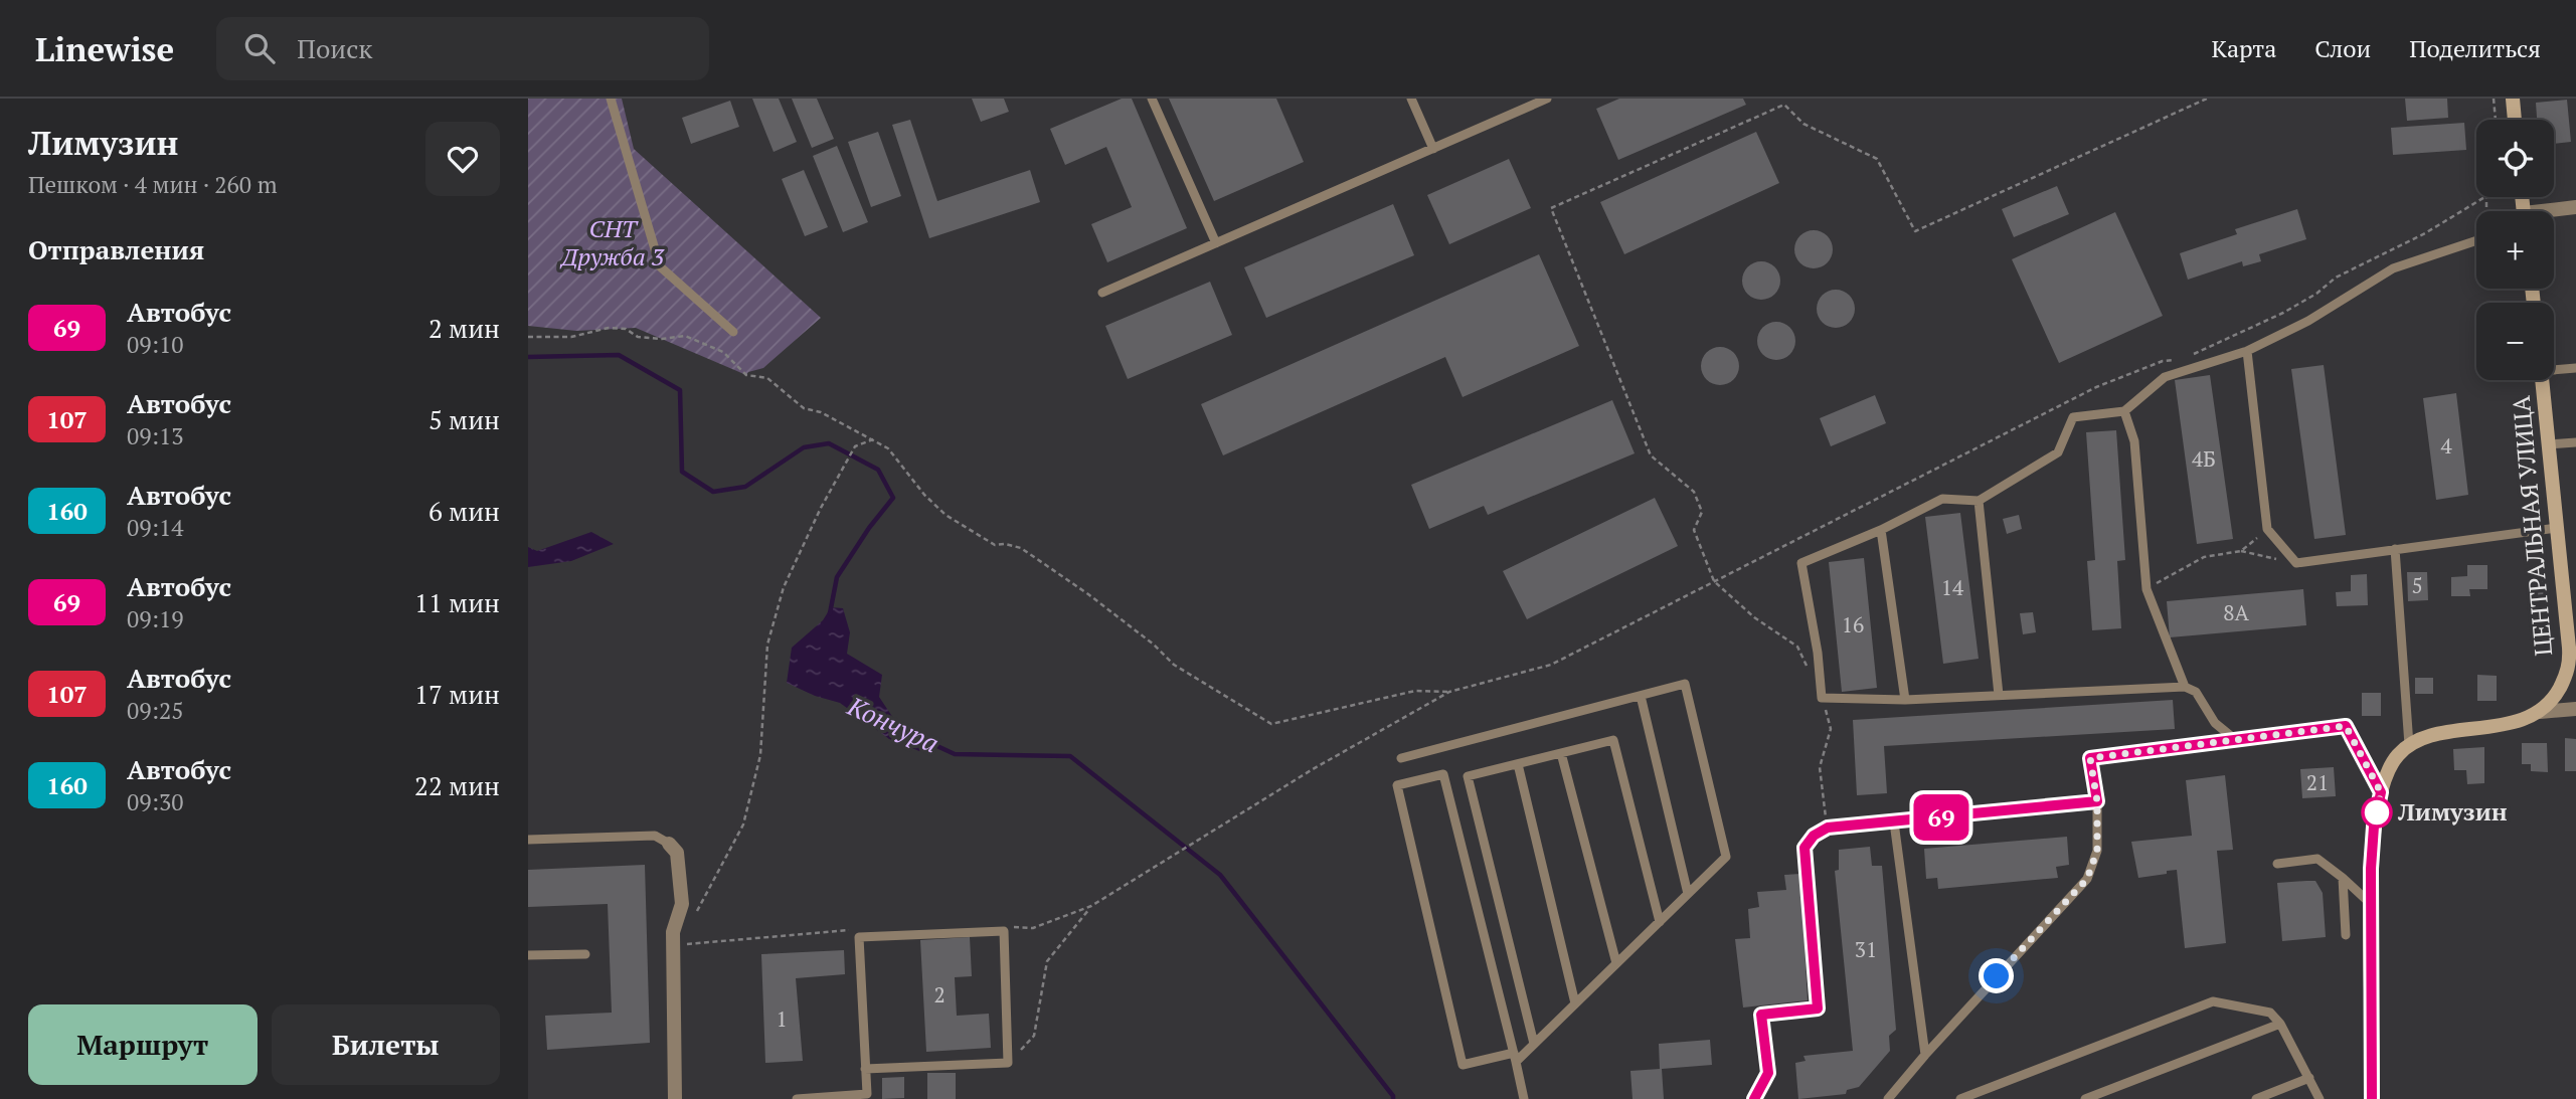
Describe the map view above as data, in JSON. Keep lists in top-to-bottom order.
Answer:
{
  "streets": {
    "main road": ["ЦЕНТРАЛЬНАЯ УЛИЦА"]
  },
  "water": ["Кончура"],
  "parks": ["СНТ Дружба 3"],
  "places": ["Лимузин"],
  "lines": ["bus line 69"],
  "house_numbers": [
    "4",
    "4Б",
    "5",
    "14",
    "8А",
    "16",
    "21",
    "31",
    "2",
    "1"
  ],
  "page": {
    "header": "Linewise",
    "search": "Поиск",
    "nav": ["Карта", "Слои", "Поделиться"],
    "heading": [
      ["Лимузин", "Пешком · 4 мин · 260 m"],
      "Отправления"
    ],
    "on_map": "69",
    "map_buttons": ["+", "−"],
    "list": [
      {
        "mark": "69",
        "name": "Автобус",
        "note": "09:10",
        "value": "2 мин"
      },
      {
        "mark": "107",
        "name": "Автобус",
        "note": "09:13",
        "value": "5 мин"
      },
      {
        "mark": "160",
        "name": "Автобус",
        "note": "09:14",
        "value": "6 мин"
      },
      {
        "mark": "69",
        "name": "Автобус",
        "note": "09:19",
        "value": "11 мин"
      },
      {
        "mark": "107",
        "name": "Автобус",
        "note": "09:25",
        "value": "17 мин"
      },
      {
        "mark": "160",
        "name": "Автобус",
        "note": "09:30",
        "value": "22 мин"
      }
    ],
    "buttons": ["Маршрут", "Билеты"]
  }
}
